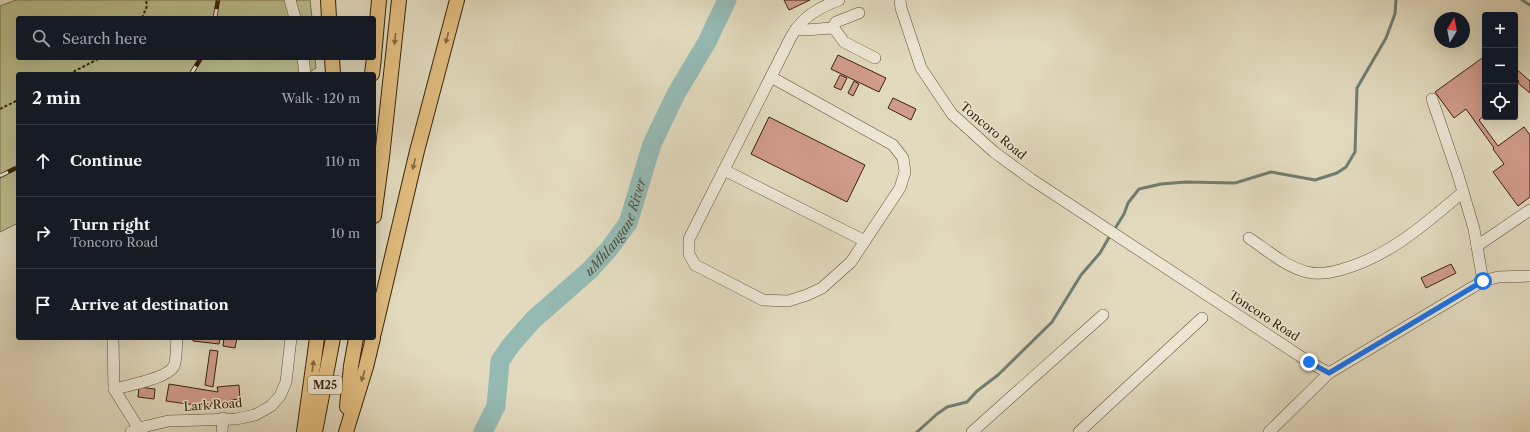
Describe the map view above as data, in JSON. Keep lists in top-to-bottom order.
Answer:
{
  "streets": {
    "main road": ["M25"],
    "street": ["Toncoro Road", "Lark Road"]
  },
  "water": ["uMhlangane River"],
  "north": "top",
  "page": {
    "map_buttons": ["+", "−"],
    "search": "Search here",
    "heading": ["2 min", "Walk · 120 m"],
    "list": [
      ["Continue", "110 m"],
      ["Turn right", "Toncoro Road", "10 m"],
      "Arrive at destination"
    ]
  }
}
